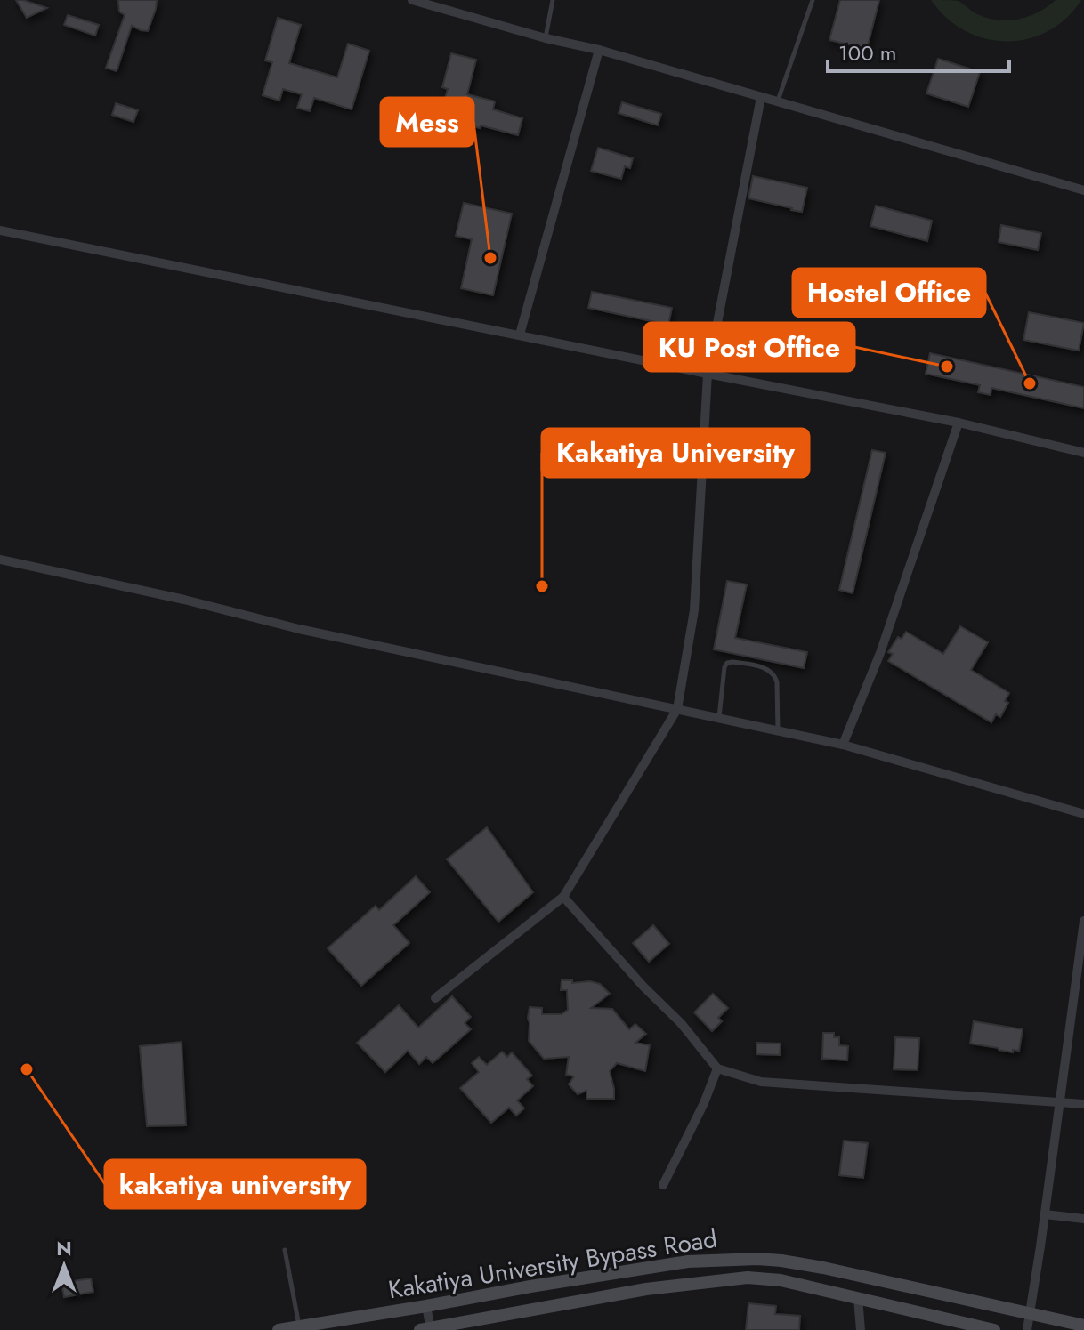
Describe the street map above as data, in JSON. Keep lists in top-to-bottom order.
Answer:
{
  "streets": {
    "main road": ["Kakatiya University Bypass Road"]
  },
  "places": [
    "Mess",
    "KU Post Office",
    "Hostel Office",
    "Kakatiya University",
    "kakatiya university"
  ],
  "scale_bar": "100 m",
  "north": "top"
}
